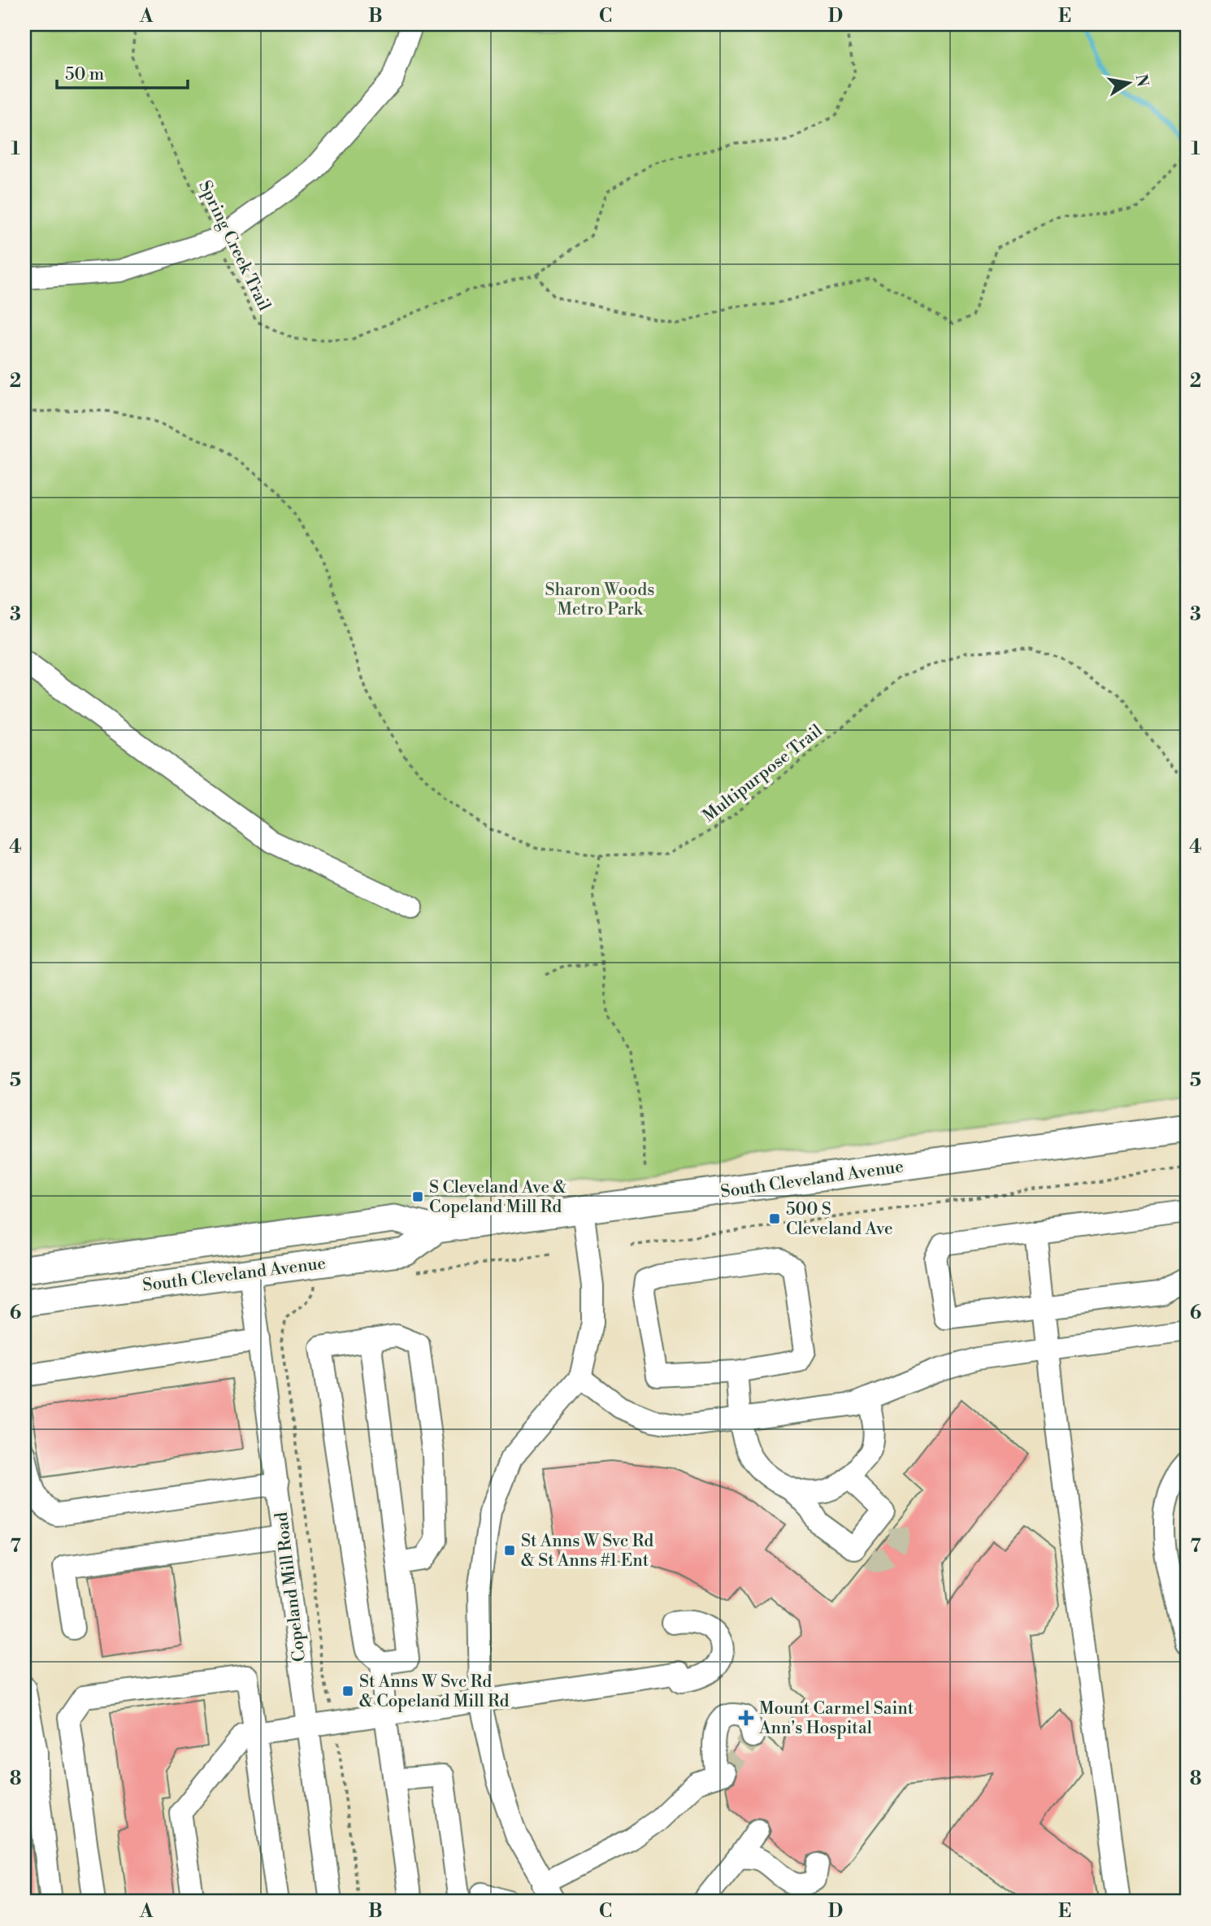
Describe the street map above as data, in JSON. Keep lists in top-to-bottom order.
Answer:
{
  "streets": {
    "main road": ["South Cleveland Avenue"],
    "street": ["Copeland Mill Road"],
    "path": ["Spring Creek Trail", "Multipurpose Trail"]
  },
  "crossings": [
    ["South Cleveland Avenue", "Copeland Mill Road"]
  ],
  "parks": ["Sharon Woods Metro Park"],
  "places": {
    "transit": [
      "S Cleveland Ave & Copeland Mill Rd",
      "500 S Cleveland Ave",
      "St Anns W Svc Rd & St Anns #1 Ent",
      "St Anns W Svc Rd & Copeland Mill Rd"
    ],
    "health": ["Mount Carmel Saint Ann's Hospital"]
  },
  "scale_bar": "50 m",
  "north": "right",
  "grid": {
    "columns": [
      "A",
      "B",
      "C",
      "D",
      "E"
    ],
    "rows": [
      "1",
      "2",
      "3",
      "4",
      "5",
      "6",
      "7",
      "8"
    ]
  }
}
